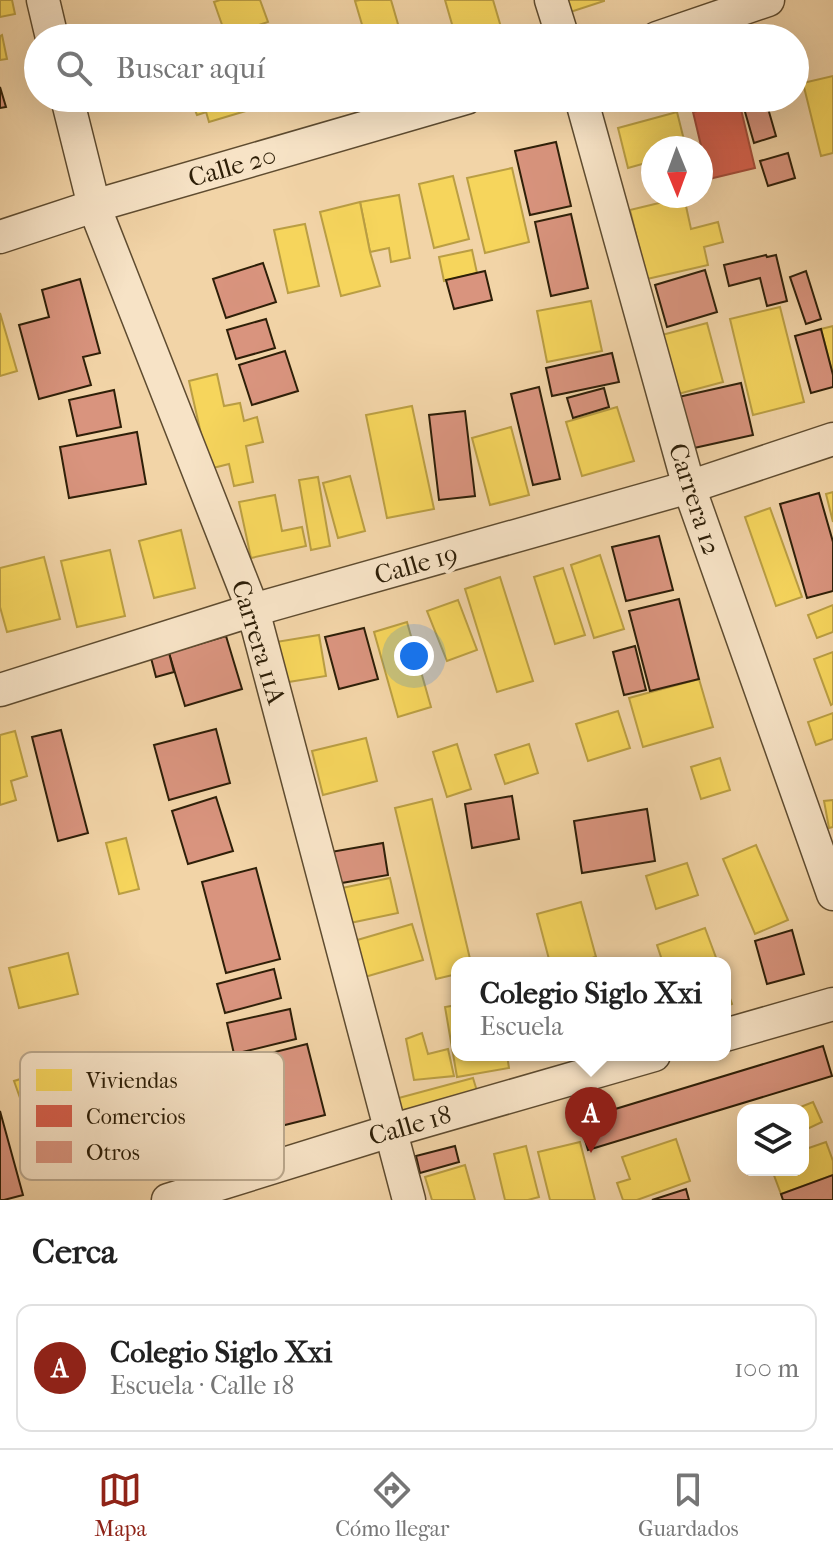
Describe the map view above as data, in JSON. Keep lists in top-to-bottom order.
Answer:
{
  "streets": {
    "street": [
      "Calle 20",
      "Carrera 12",
      "Calle 19",
      "Carrera 11A",
      "Calle 18"
    ]
  },
  "crossings": [
    ["Calle 20", "Carrera 11A"],
    ["Carrera 12", "Calle 19"],
    ["Calle 19", "Carrera 11A"],
    ["Carrera 11A", "Calle 18"]
  ],
  "legend": ["Viviendas", "Comercios", "Otros"],
  "north": "bottom",
  "page": {
    "search": "Buscar aquí",
    "popup": ["Colegio Siglo Xxi", "Escuela"],
    "pins": "A",
    "heading": "Cerca",
    "list": [
      {
        "mark": "A",
        "name": "Colegio Siglo Xxi",
        "note": "Escuela · Calle 18",
        "value": "100 m"
      }
    ],
    "nav": ["Mapa", "Cómo llegar", "Guardados"]
  }
}
